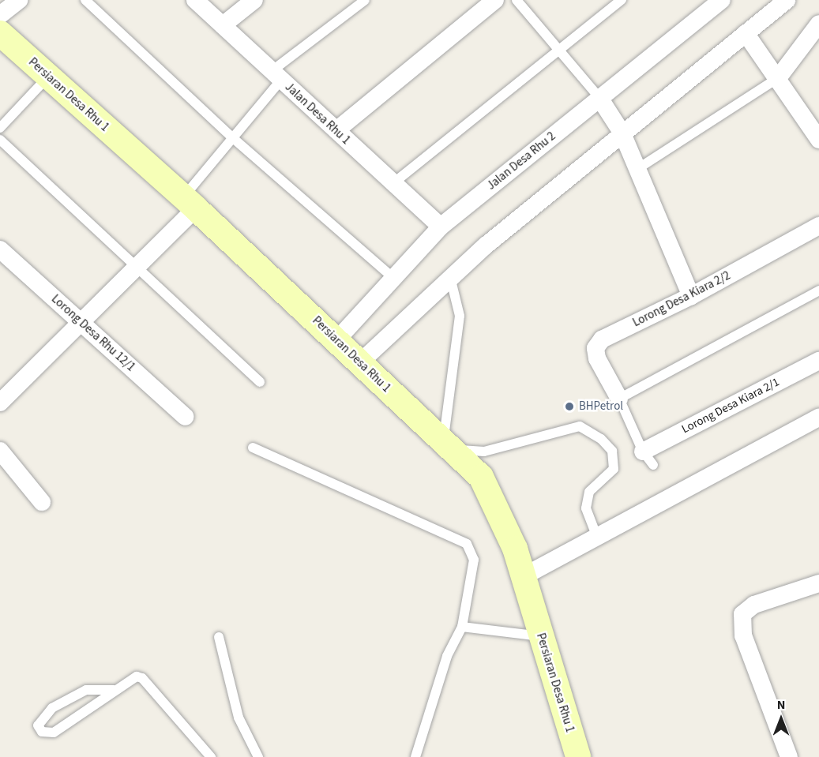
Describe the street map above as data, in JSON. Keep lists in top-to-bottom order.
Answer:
{
  "streets": {
    "street": [
      "Persiaran Desa Rhu 1",
      "Jalan Desa Rhu 1",
      "Jalan Desa Rhu 2",
      "Lorong Desa Kiara 2/2",
      "Lorong Desa Rhu 12/1",
      "Lorong Desa Kiara 2/1"
    ]
  },
  "crossings": [
    ["Persiaran Desa Rhu 1", "Jalan Desa Rhu 2"],
    ["Jalan Desa Rhu 1", "Jalan Desa Rhu 2"]
  ],
  "places": ["BHPetrol"],
  "north": "top"
}
